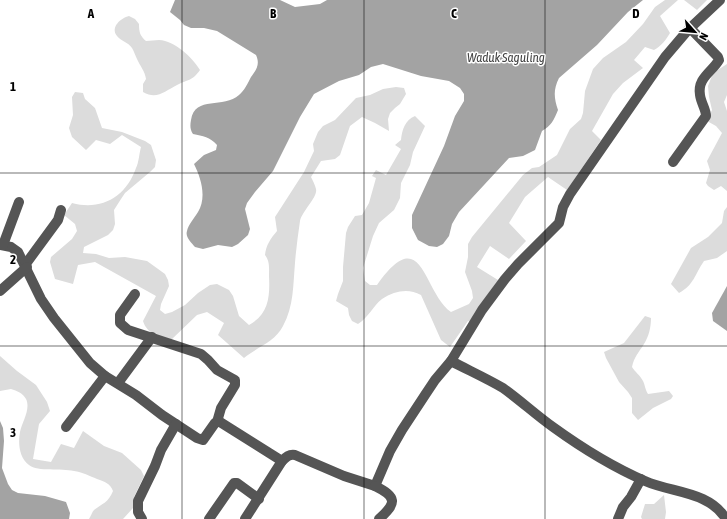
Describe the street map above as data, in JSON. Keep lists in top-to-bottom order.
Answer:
{
  "water": ["Waduk Saguling"],
  "north": "bottom right",
  "grid": {
    "columns": [
      "A",
      "B",
      "C",
      "D"
    ],
    "rows": ["1", "2", "3"]
  }
}
